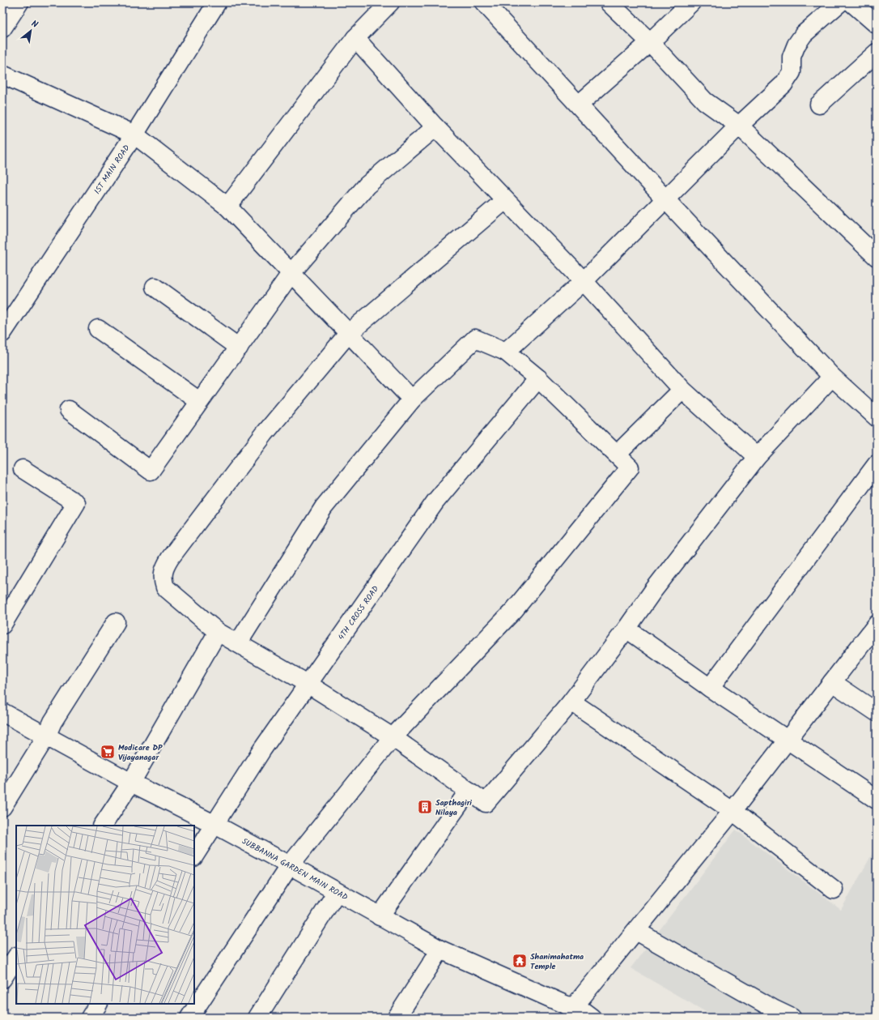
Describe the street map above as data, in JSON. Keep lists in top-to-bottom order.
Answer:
{
  "streets": {
    "street": ["1ST MAIN ROAD", "4TH CROSS ROAD", "SUBBANNA GARDEN MAIN ROAD"]
  },
  "crossings": [
    ["4TH CROSS ROAD", "SUBBANNA GARDEN MAIN ROAD"]
  ],
  "places": {
    "supermarket": ["Modicare DP Vijayanagar"],
    "building": ["Sapthagiri Nilaya"],
    "temple": ["Shanimahatma Temple"]
  },
  "north": "top right"
}
